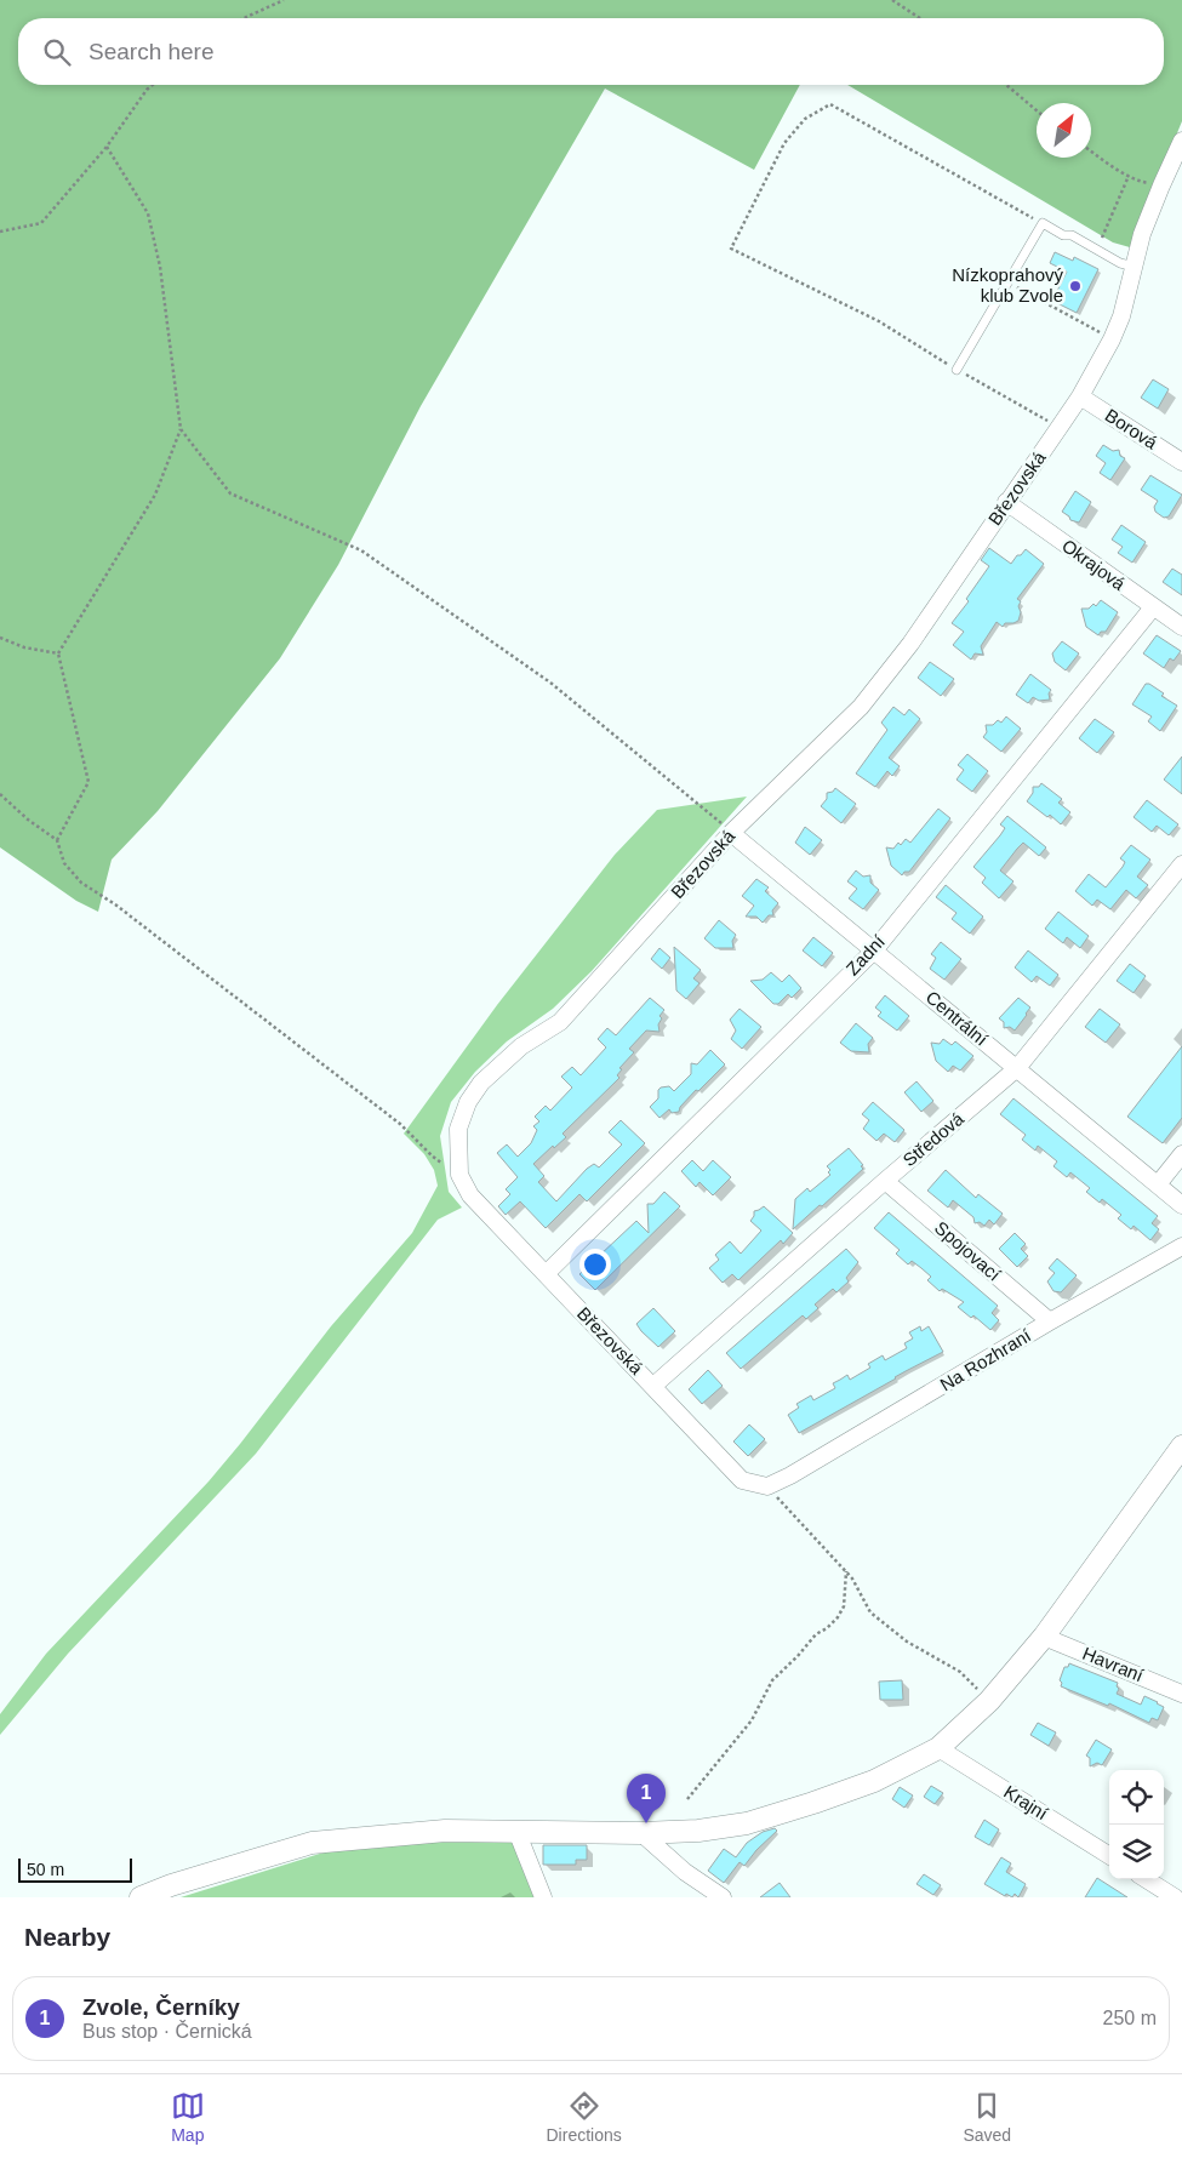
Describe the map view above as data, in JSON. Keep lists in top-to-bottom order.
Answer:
{
  "streets": {
    "street": [
      "Borová",
      "Březovská",
      "Okrajová",
      "Zadní",
      "Centrální",
      "Středová",
      "Spojovací",
      "Na Rozhraní",
      "Havraní",
      "Krajní"
    ]
  },
  "crossings": [
    ["Borová", "Březovská"],
    ["Březovská", "Okrajová"],
    ["Březovská", "Zadní"],
    ["Březovská", "Centrální"],
    ["Březovská", "Středová"],
    ["Březovská", "Na Rozhraní"],
    ["Okrajová", "Zadní"],
    ["Zadní", "Centrální"],
    ["Centrální", "Středová"],
    ["Středová", "Spojovací"],
    ["Spojovací", "Na Rozhraní"]
  ],
  "places": ["Nízkoprahový klub Zvole"],
  "scale_bar": "50 m",
  "north": "top right",
  "page": {
    "search": "Search here",
    "pins": "1",
    "scale": "50 m",
    "heading": "Nearby",
    "list": [
      {
        "mark": "1",
        "name": "Zvole, Černíky",
        "note": "Bus stop · Černická",
        "value": "250 m"
      }
    ],
    "nav": ["Map", "Directions", "Saved"]
  }
}
